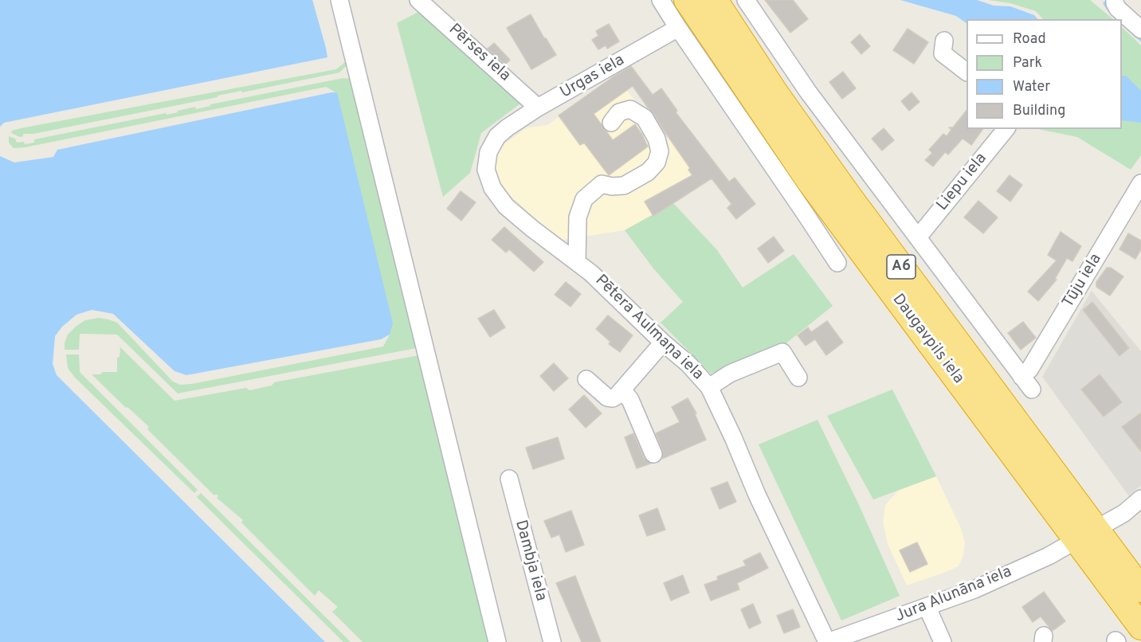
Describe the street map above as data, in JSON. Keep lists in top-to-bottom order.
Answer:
{
  "streets": {
    "highway": ["A6", "Daugavpils iela"],
    "street": [
      "Pērses iela",
      "Urgas iela",
      "Liepu iela",
      "Tūju iela",
      "Pētera Aulmaņa iela",
      "Dambja iela",
      "Jura Alunāna iela"
    ]
  },
  "crossings": [
    ["Pērses iela", "Urgas iela"],
    ["Urgas iela", "Pētera Aulmaņa iela"],
    ["Liepu iela", "Tūju iela"],
    ["Pētera Aulmaņa iela", "Jura Alunāna iela"],
    ["Daugavpils iela", "Jura Alunāna iela"]
  ],
  "legend": [
    "Road",
    "Park",
    "Water",
    "Building"
  ]
}
